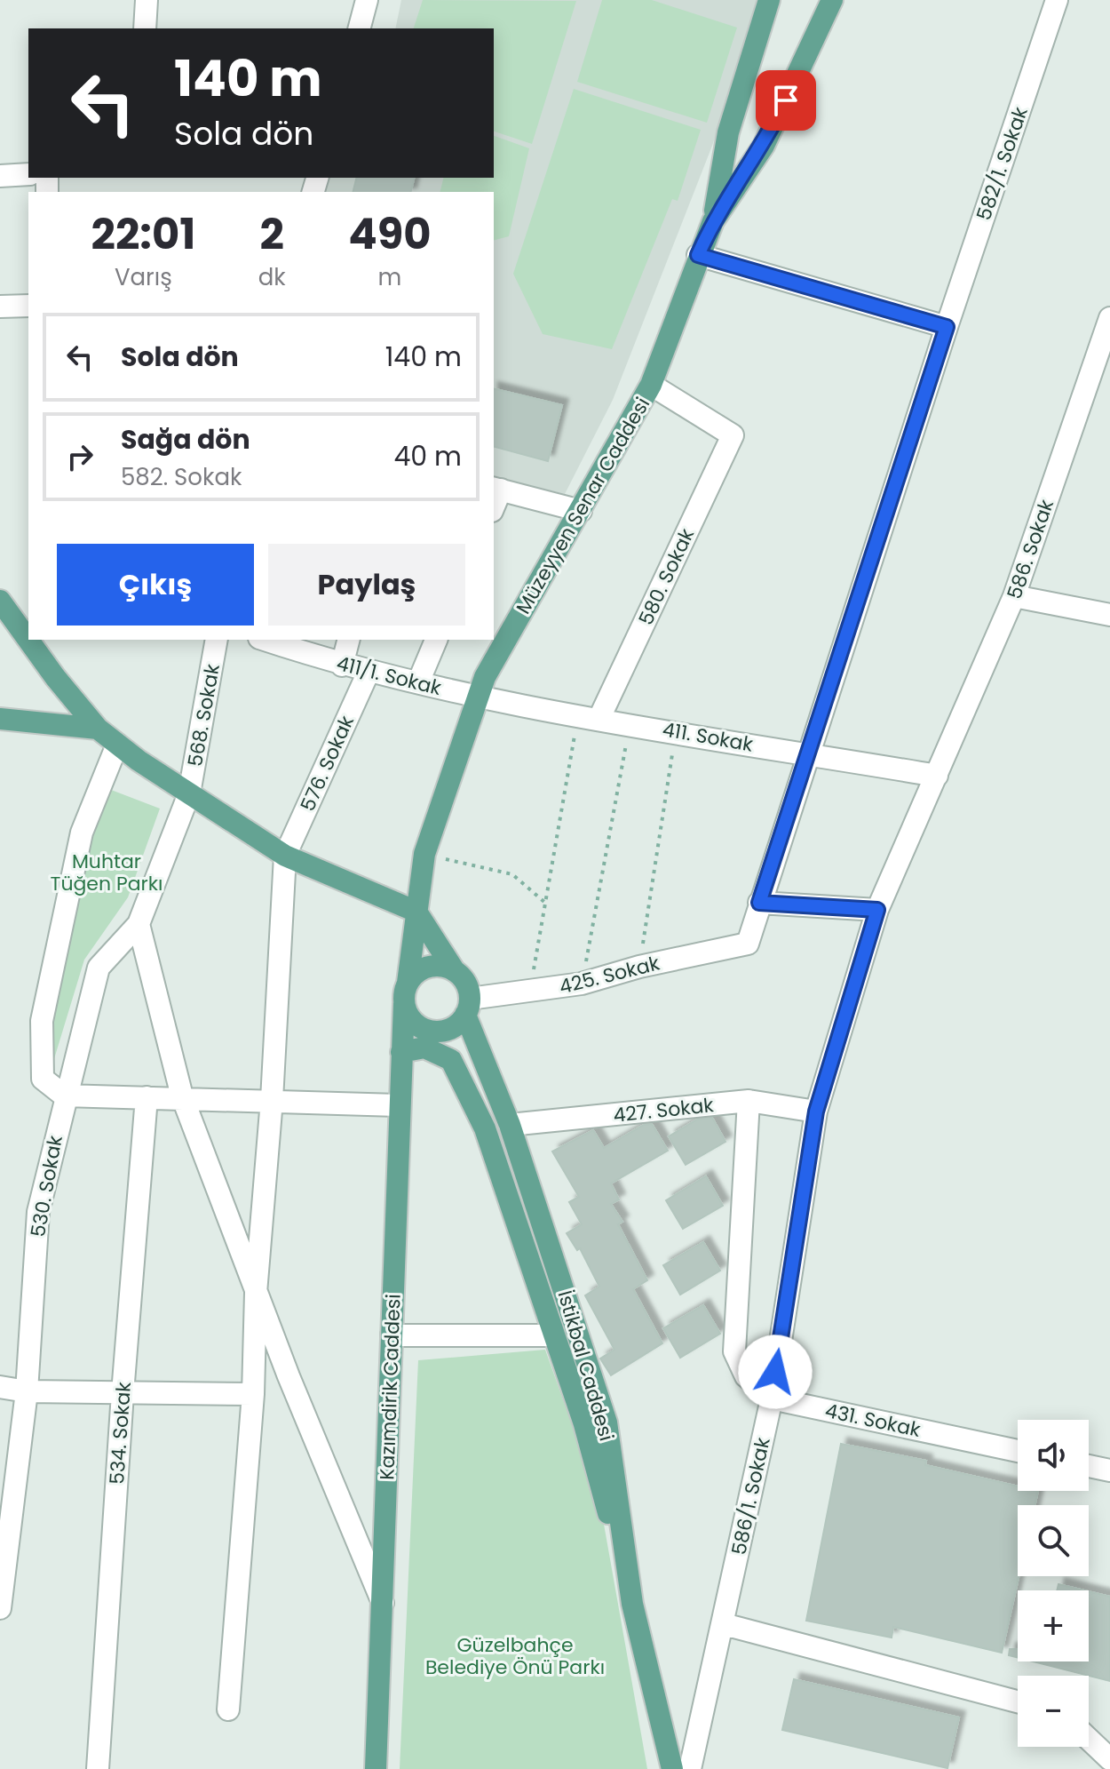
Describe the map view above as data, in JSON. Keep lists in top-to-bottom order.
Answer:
{
  "streets": {
    "main road": ["Müzeyyen Senar Caddesi", "İstikbal Caddesi", "Kazımdirik Caddesi"],
    "street": [
      "582/1. Sokak",
      "586. Sokak",
      "580. Sokak",
      "411/1. Sokak",
      "568. Sokak",
      "411. Sokak",
      "576. Sokak",
      "425. Sokak",
      "427. Sokak",
      "530. Sokak",
      "431. Sokak",
      "534. Sokak",
      "586/1. Sokak"
    ]
  },
  "crossings": [
    ["582/1. Sokak", "411. Sokak"],
    ["582/1. Sokak", "425. Sokak"],
    ["Müzeyyen Senar Caddesi", "580. Sokak"],
    ["Müzeyyen Senar Caddesi", "411/1. Sokak"],
    ["Müzeyyen Senar Caddesi", "411. Sokak"],
    ["Müzeyyen Senar Caddesi", "425. Sokak"],
    ["Müzeyyen Senar Caddesi", "İstikbal Caddesi"],
    ["Müzeyyen Senar Caddesi", "Kazımdirik Caddesi"],
    ["586. Sokak", "411. Sokak"],
    ["586. Sokak", "586/1. Sokak"],
    ["580. Sokak", "411. Sokak"],
    ["411/1. Sokak", "411. Sokak"],
    ["411/1. Sokak", "576. Sokak"],
    ["568. Sokak", "530. Sokak"],
    ["411. Sokak", "586/1. Sokak"],
    ["425. Sokak", "İstikbal Caddesi"],
    ["425. Sokak", "Kazımdirik Caddesi"],
    ["427. Sokak", "İstikbal Caddesi"],
    ["427. Sokak", "431. Sokak"],
    ["427. Sokak", "586/1. Sokak"],
    ["İstikbal Caddesi", "Kazımdirik Caddesi"],
    ["431. Sokak", "586/1. Sokak"]
  ],
  "parks": ["Muhtar Tüğen Parkı", "Güzelbahçe Belediye Önü Parkı"],
  "page": {
    "turn": ["140 m", "Sola dön"],
    "eta": [
      "22:01",
      "Varış",
      "2",
      "dk",
      "490",
      "m"
    ],
    "list": [
      {
        "name": "Sola dön",
        "value": "140 m"
      },
      {
        "name": "Sağa dön",
        "note": "582. Sokak",
        "value": "40 m"
      }
    ],
    "buttons": ["Çıkış", "Paylaş"],
    "map_buttons": ["+", "−"]
  }
}
